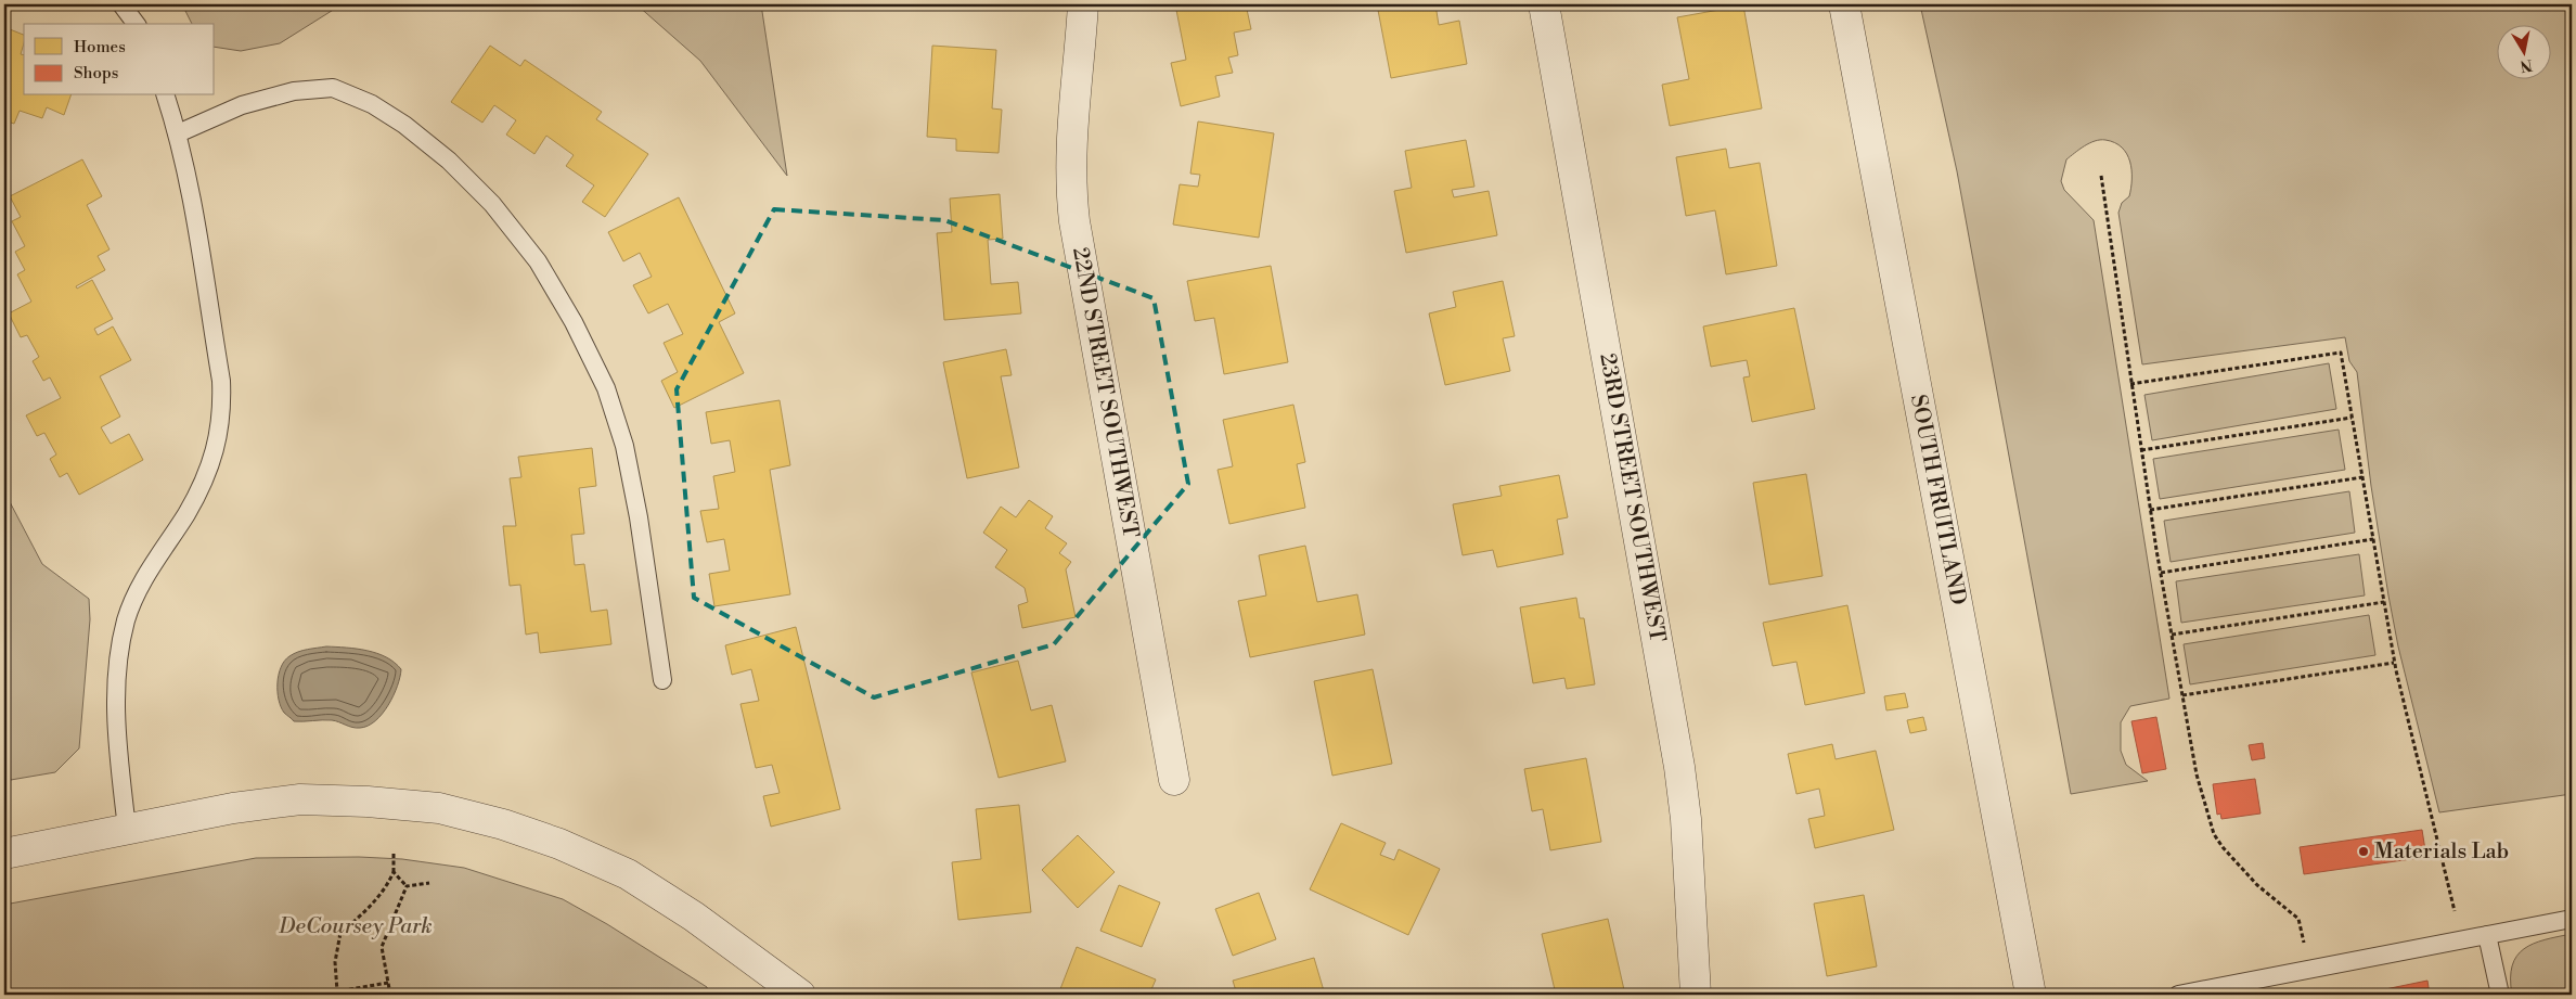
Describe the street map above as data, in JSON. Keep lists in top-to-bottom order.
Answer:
{
  "streets": {
    "street": ["22ND STREET SOUTHWEST", "23RD STREET SOUTHWEST", "SOUTH FRUITLAND"]
  },
  "parks": ["DeCoursey Park"],
  "places": ["Materials Lab"],
  "legend": ["Homes", "Shops"],
  "north": "bottom"
}
